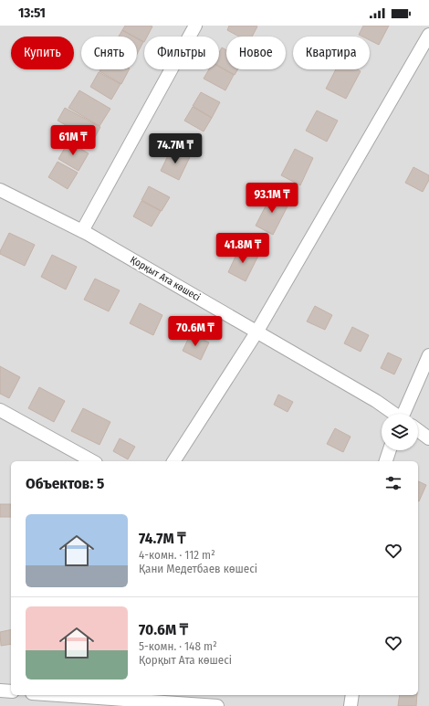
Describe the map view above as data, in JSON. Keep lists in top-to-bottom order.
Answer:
{
  "streets": {
    "street": ["Қорқыт Ата көшесі"]
  },
  "page": {
    "status": "13:51",
    "chip": [
      "Купить",
      "Снять",
      "Фильтры",
      "Новое",
      "Квартира"
    ],
    "price": [
      "61M ₸",
      "74.7M ₸",
      "93.1M ₸",
      "41.8M ₸",
      "70.6M ₸"
    ],
    "heading": "Объектов: 5",
    "list": [
      {
        "name": "74.7M ₸",
        "note": "4-комн. · 112 m² · Қани Медетбаев көшесі"
      },
      {
        "name": "70.6M ₸",
        "note": "5-комн. · 148 m² · Қорқыт Ата көшесі"
      }
    ]
  }
}
